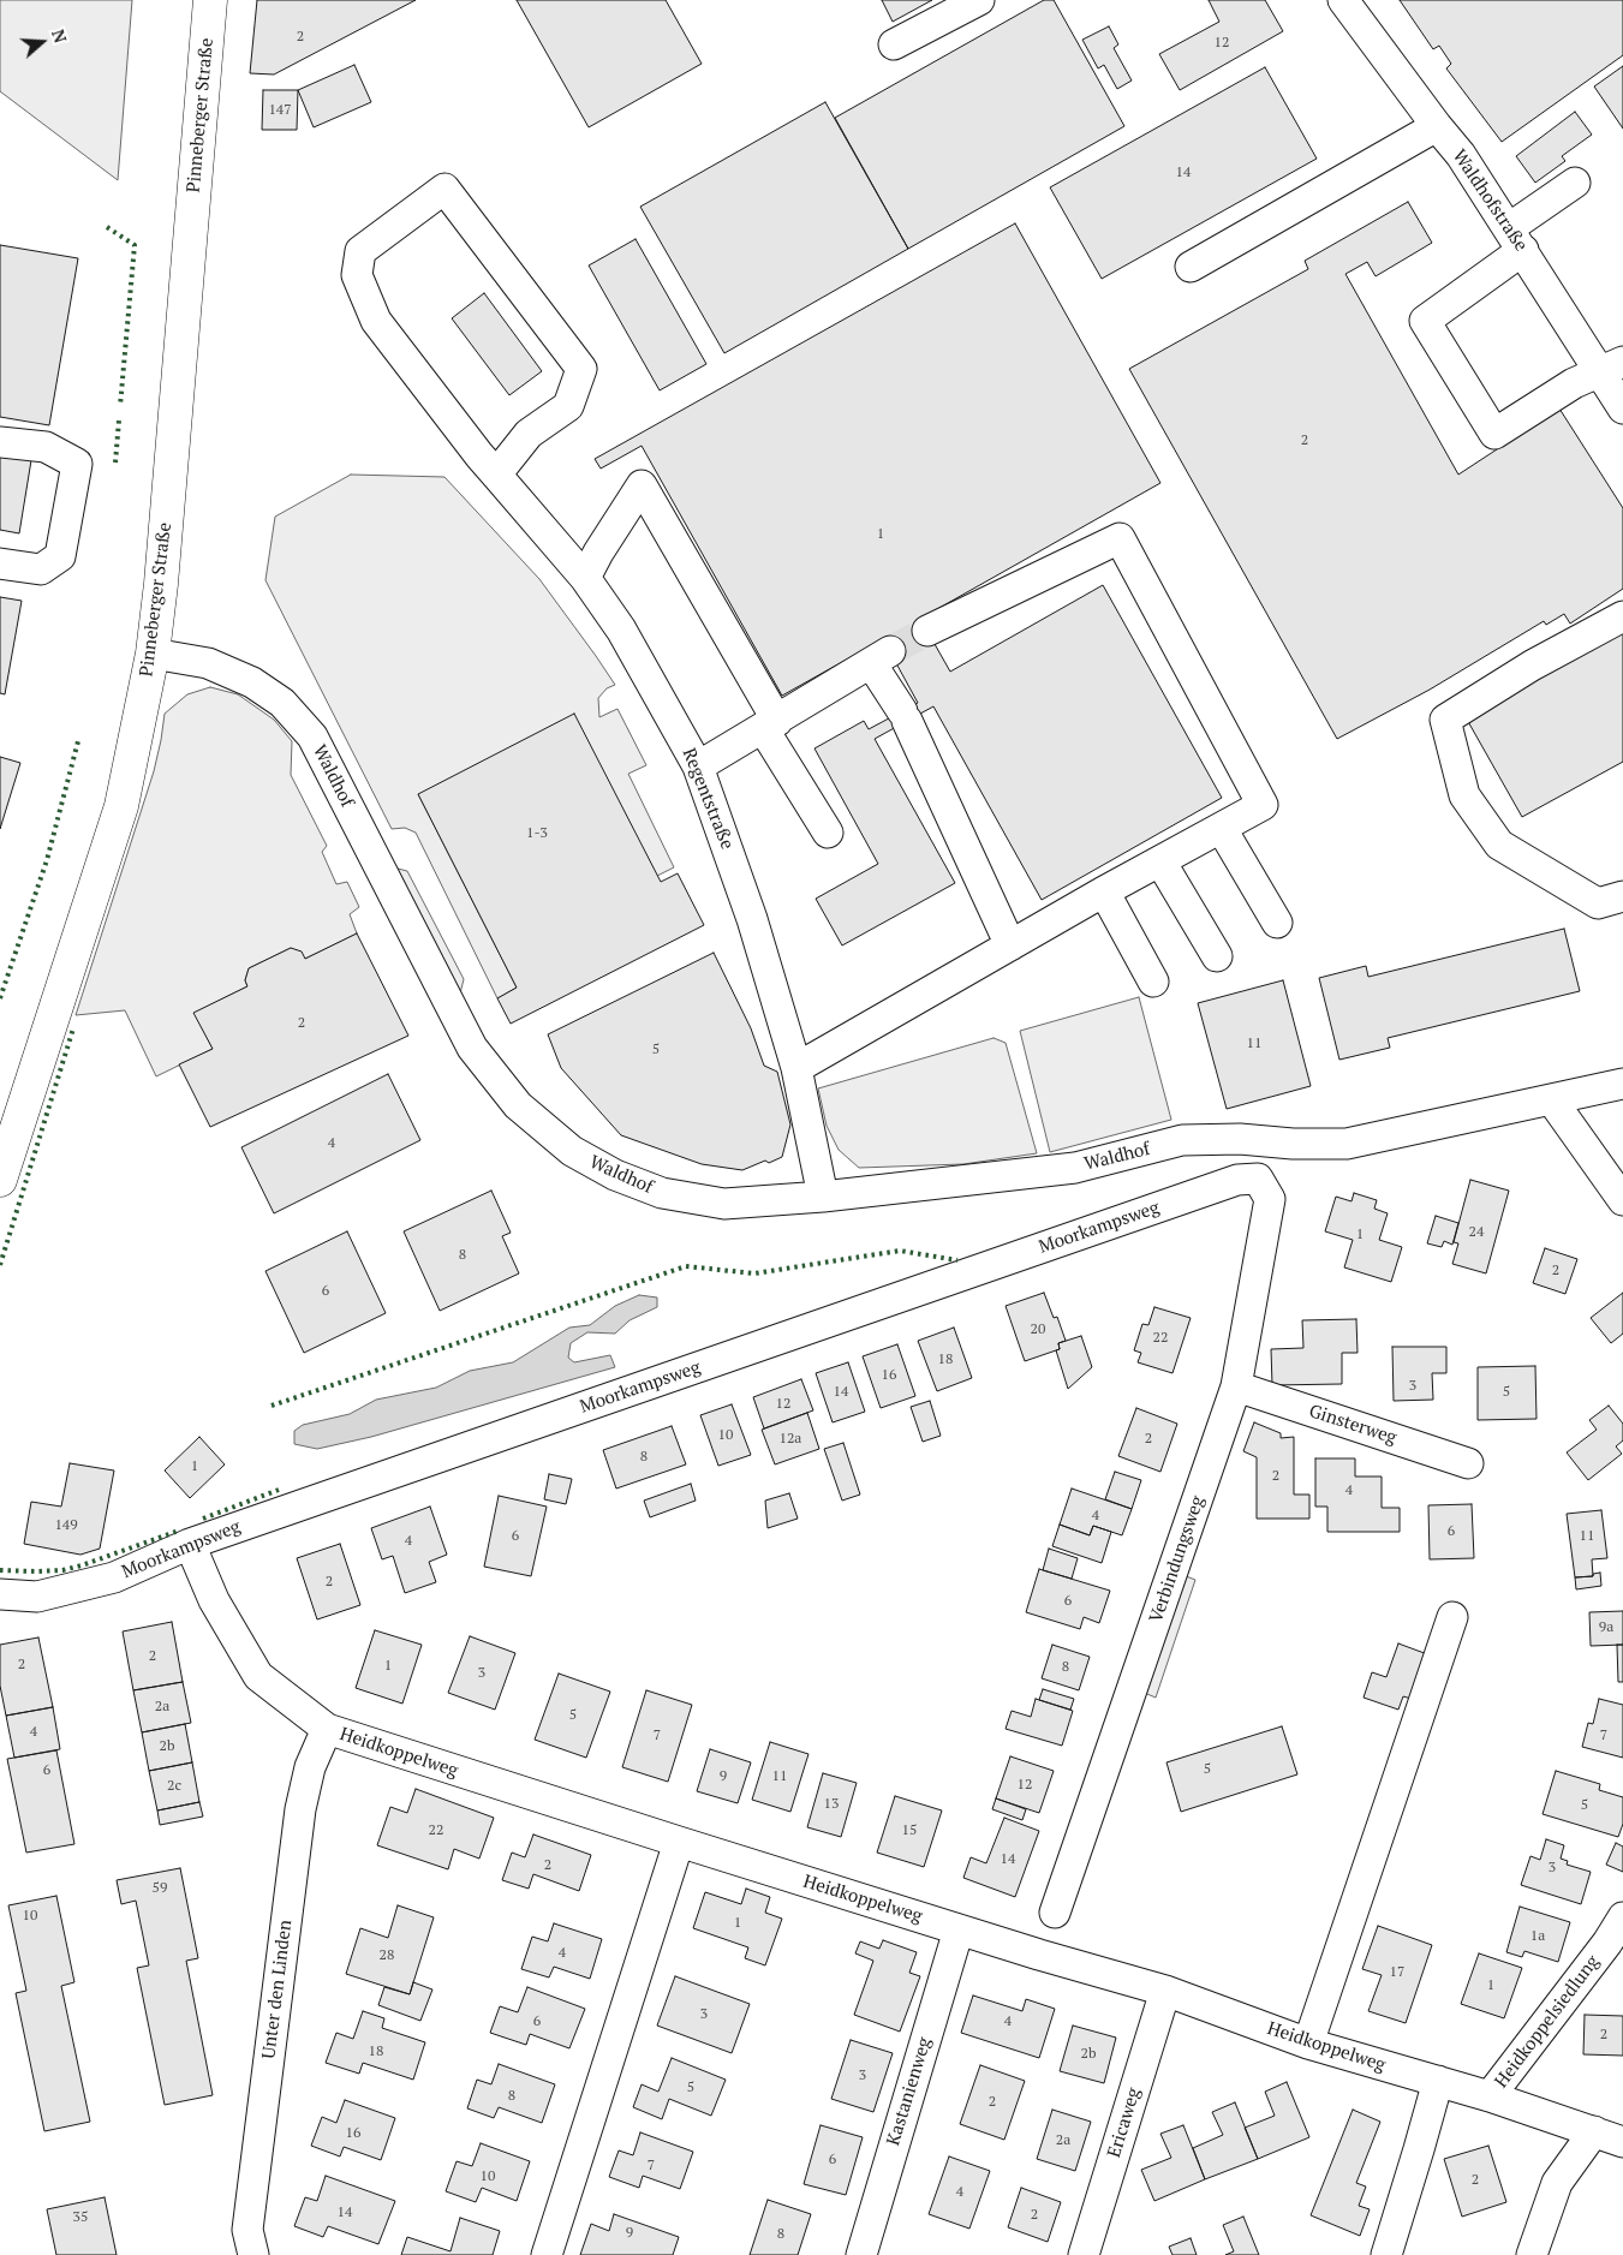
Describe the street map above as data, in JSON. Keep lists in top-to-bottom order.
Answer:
{
  "streets": {
    "main road": ["Pinneberger Straße"],
    "street": [
      "Waldhofstraße",
      "Waldhof",
      "Regentstraße",
      "Moorkampsweg",
      "Ginsterweg",
      "Verbindungsweg",
      "Heidkoppelweg",
      "Unter den Linden",
      "Heidkoppelsiedlung",
      "Kastanienweg",
      "Ericaweg"
    ]
  },
  "crossings": [
    ["Pinneberger Straße", "Waldhof"],
    ["Waldhof", "Regentstraße"],
    ["Moorkampsweg", "Verbindungsweg"],
    ["Moorkampsweg", "Heidkoppelweg"],
    ["Ginsterweg", "Verbindungsweg"],
    ["Heidkoppelweg", "Unter den Linden"],
    ["Heidkoppelweg", "Heidkoppelsiedlung"],
    ["Heidkoppelweg", "Kastanienweg"],
    ["Heidkoppelweg", "Ericaweg"]
  ],
  "house_numbers": [
    "2",
    "12",
    "147",
    "14",
    "2",
    "1",
    "1-3",
    "2",
    "11",
    "5",
    "4",
    "24",
    "1",
    "8",
    "2",
    "6",
    "20",
    "22",
    "18",
    "16",
    "3",
    "14",
    "5",
    "12",
    "10",
    "12a",
    "2",
    "8",
    "1",
    "2",
    "4",
    "4",
    "149",
    "6",
    "6",
    "11",
    "4",
    "2",
    "6",
    "9a",
    "2",
    "2",
    "1",
    "8",
    "3",
    "2a",
    "5",
    "4",
    "7",
    "7",
    "2b",
    "5",
    "6",
    "9",
    "11",
    "12",
    "2c",
    "13",
    "5",
    "22",
    "15",
    "14",
    "2",
    "3",
    "59",
    "10",
    "1",
    "1a",
    "4",
    "28",
    "17",
    "1",
    "3",
    "6",
    "4",
    "2",
    "18",
    "2b",
    "3",
    "5",
    "8",
    "2",
    "16",
    "2a",
    "6",
    "7",
    "10",
    "2",
    "4",
    "14",
    "2",
    "35",
    "9",
    "8"
  ],
  "north": "right"
}
